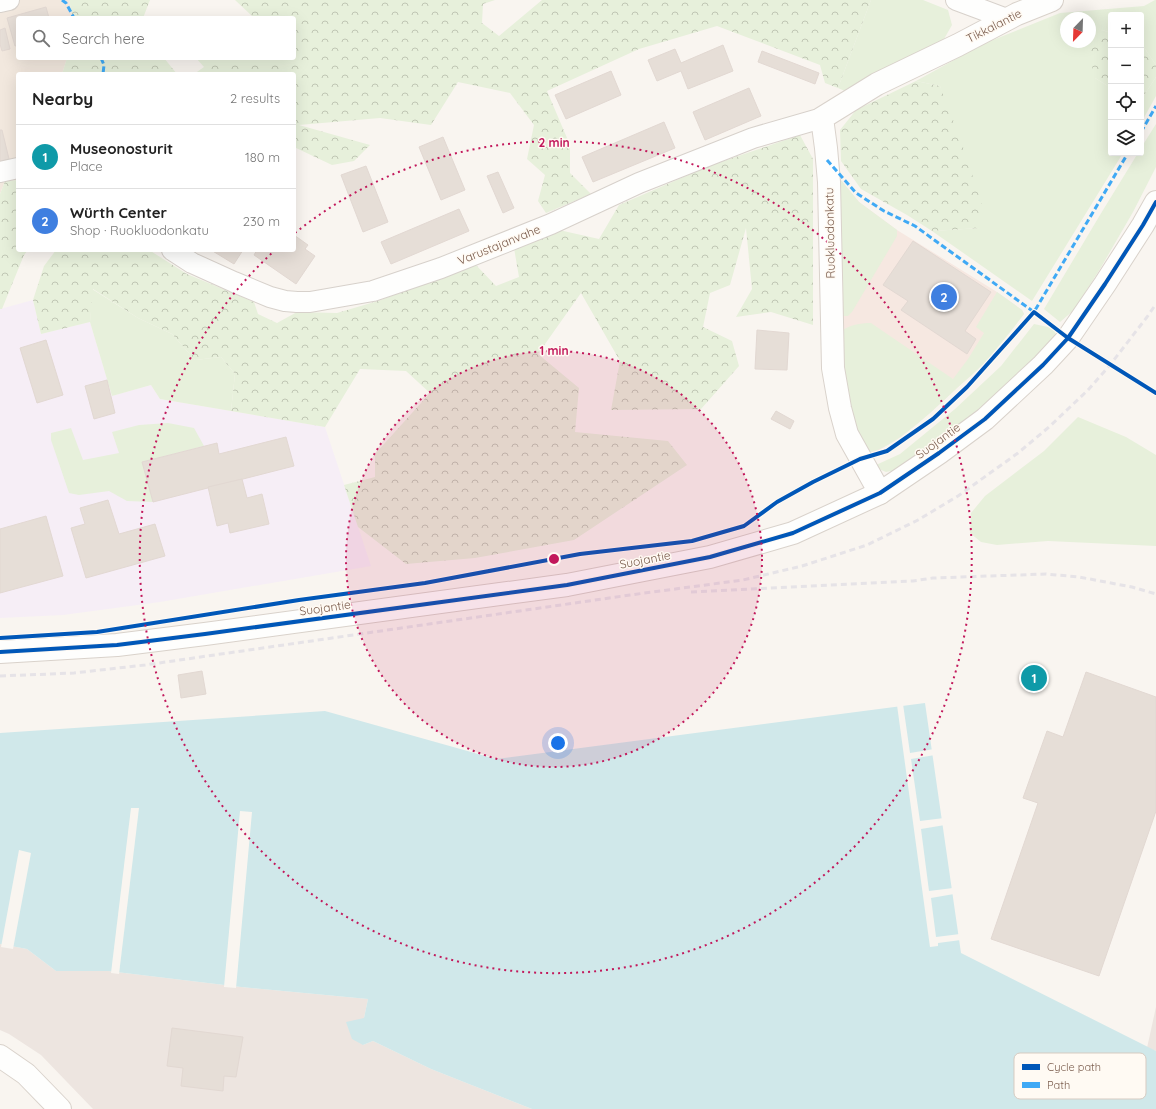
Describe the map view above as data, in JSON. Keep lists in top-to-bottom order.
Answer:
{
  "streets": {
    "street": [
      "Tikkalantie",
      "Ruokluodonkatu",
      "Varustajanvahe",
      "Suojantie"
    ]
  },
  "crossings": [
    ["Tikkalantie", "Ruokluodonkatu"],
    ["Tikkalantie", "Varustajanvahe"],
    ["Ruokluodonkatu", "Varustajanvahe"],
    ["Ruokluodonkatu", "Suojantie"]
  ],
  "legend": ["Cycle path", "Path"],
  "north": "bottom left",
  "page": {
    "map_buttons": ["+", "−"],
    "search": "Search here",
    "heading": ["Nearby", "2 results"],
    "list": [
      {
        "mark": "1",
        "name": "Museonosturit",
        "note": "Place",
        "value": "180 m"
      },
      {
        "mark": "2",
        "name": "Würth Center",
        "note": "Shop · Ruokluodonkatu",
        "value": "230 m"
      }
    ],
    "pins": ["2", "1"]
  },
  "rings": ["2 min", "1 min"]
}
